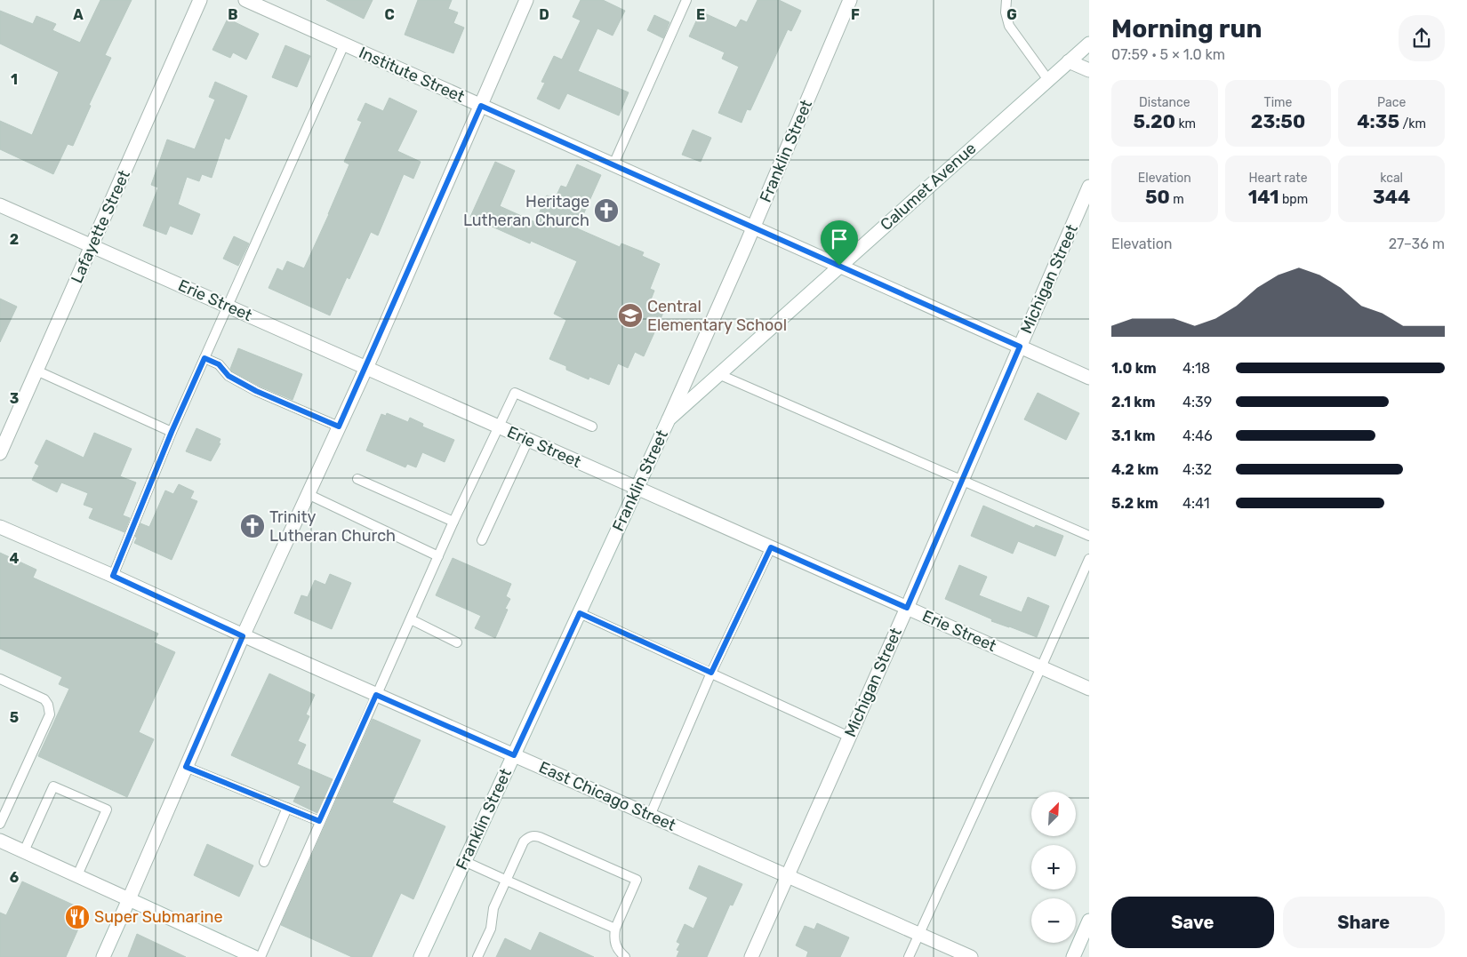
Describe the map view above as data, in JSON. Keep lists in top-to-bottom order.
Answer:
{
  "streets": {
    "street": [
      "Institute Street",
      "Franklin Street",
      "Calumet Avenue",
      "Lafayette Street",
      "Michigan Street",
      "Erie Street",
      "East Chicago Street"
    ]
  },
  "crossings": [
    ["Institute Street", "Franklin Street"],
    ["Institute Street", "Calumet Avenue"],
    ["Institute Street", "Michigan Street"],
    ["Franklin Street", "Calumet Avenue"],
    ["Franklin Street", "Erie Street"],
    ["Franklin Street", "East Chicago Street"],
    ["Lafayette Street", "Erie Street"],
    ["Michigan Street", "Erie Street"],
    ["Michigan Street", "East Chicago Street"]
  ],
  "places": {
    "church": ["Heritage Lutheran Church", "Trinity Lutheran Church"],
    "school or university": ["Central Elementary School"],
    "restaurant": ["Super Submarine"]
  },
  "north": "top right",
  "page": {
    "heading": ["Morning run", "07:59 · 5 × 1.0 km"],
    "stats": [
      ["Distance", "5.20 km"],
      ["Time", "23:50"],
      ["Pace", "4:35 /km"],
      ["Elevation", "50 m"],
      ["Heart rate", "141 bpm"],
      ["kcal", "344"]
    ],
    "chart": ["Elevation", "27–36 m"],
    "list": [
      {
        "name": "1.0 km",
        "note": "4:18"
      },
      {
        "name": "2.1 km",
        "note": "4:39"
      },
      {
        "name": "3.1 km",
        "note": "4:46"
      },
      {
        "name": "4.2 km",
        "note": "4:32"
      },
      {
        "name": "5.2 km",
        "note": "4:41"
      }
    ],
    "map_buttons": ["+", "−"],
    "buttons": ["Save", "Share"]
  },
  "grid": {
    "columns": [
      "A",
      "B",
      "C",
      "D",
      "E",
      "F",
      "G"
    ],
    "rows": [
      "1",
      "2",
      "3",
      "4",
      "5",
      "6"
    ]
  }
}
